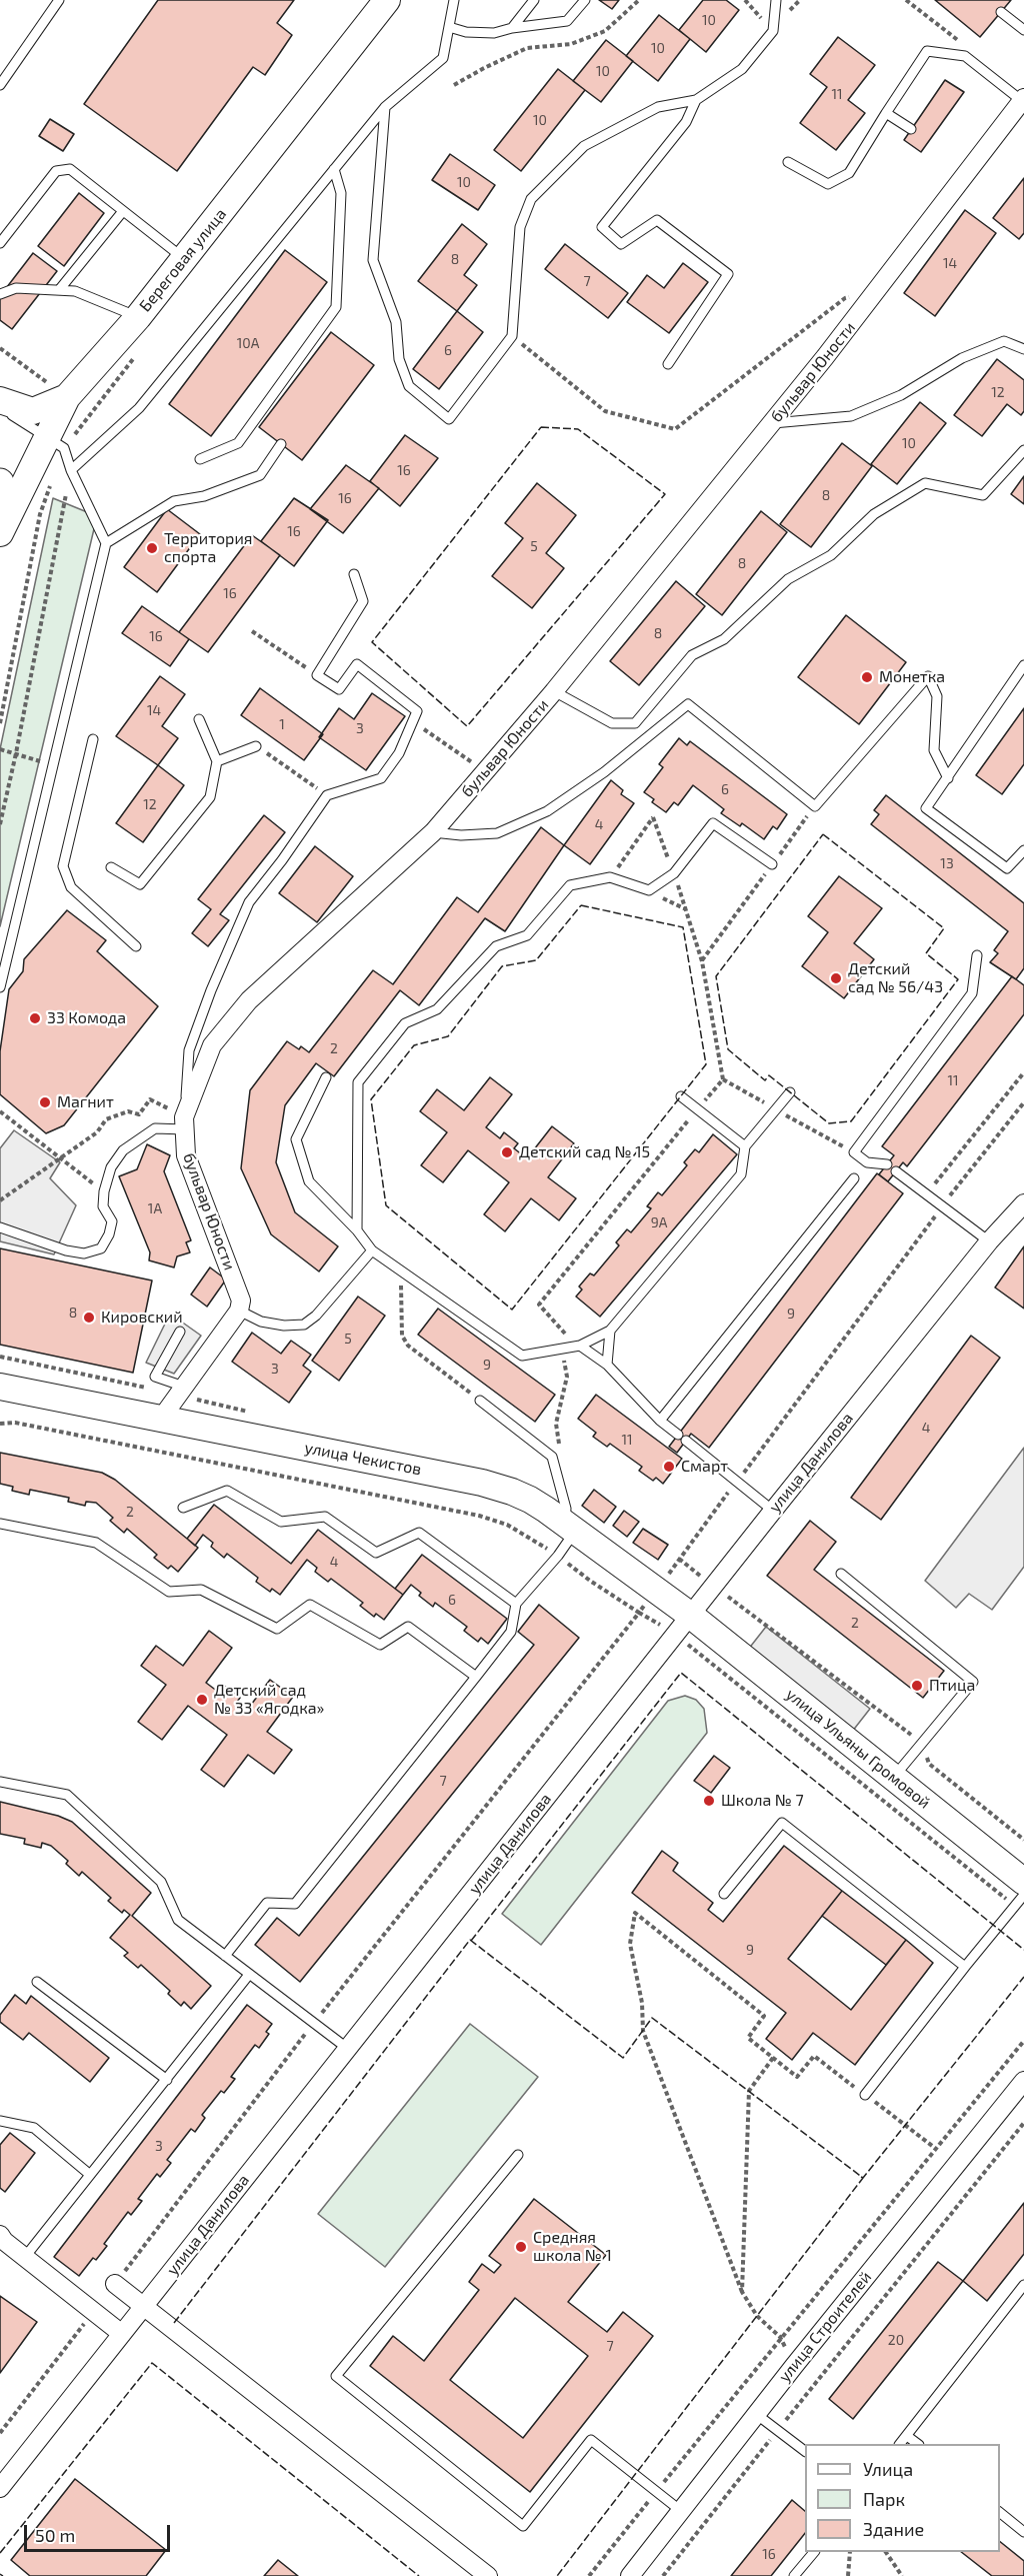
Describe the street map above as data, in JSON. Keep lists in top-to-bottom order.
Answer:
{
  "streets": {
    "street": [
      "Береговая улица",
      "бульвар Юности",
      "улица Чекистов",
      "улица Данилова",
      "улица Ульяны Громовой",
      "улица Строителей"
    ]
  },
  "crossings": [
    ["улица Чекистов", "улица Данилова"],
    ["улица Чекистов", "улица Ульяны Громовой"],
    ["улица Данилова", "улица Ульяны Громовой"]
  ],
  "places": [
    "Территория спорта",
    "Монетка",
    "Детский сад № 56/43",
    "33 Комода",
    "Магнит",
    "Детский сад № 15",
    "Кировский",
    "Смарт",
    "Птица",
    "Детский сад № 33 «Ягодка»",
    "Школа № 7",
    "Средняя школа № 1"
  ],
  "house_numbers": [
    "10",
    "10",
    "10",
    "11",
    "10",
    "10",
    "8",
    "14",
    "7",
    "10А",
    "6",
    "12",
    "10",
    "16",
    "8",
    "16",
    "16",
    "5",
    "8",
    "16",
    "8",
    "16",
    "14",
    "1",
    "3",
    "6",
    "12",
    "4",
    "13",
    "2",
    "11",
    "1А",
    "9А",
    "8",
    "9",
    "5",
    "9",
    "3",
    "4",
    "11",
    "2",
    "4",
    "6",
    "2",
    "7",
    "9",
    "3",
    "20",
    "7",
    "16"
  ],
  "legend": ["Улица", "Парк", "Здание"],
  "scale_bar": "50 m"
}
